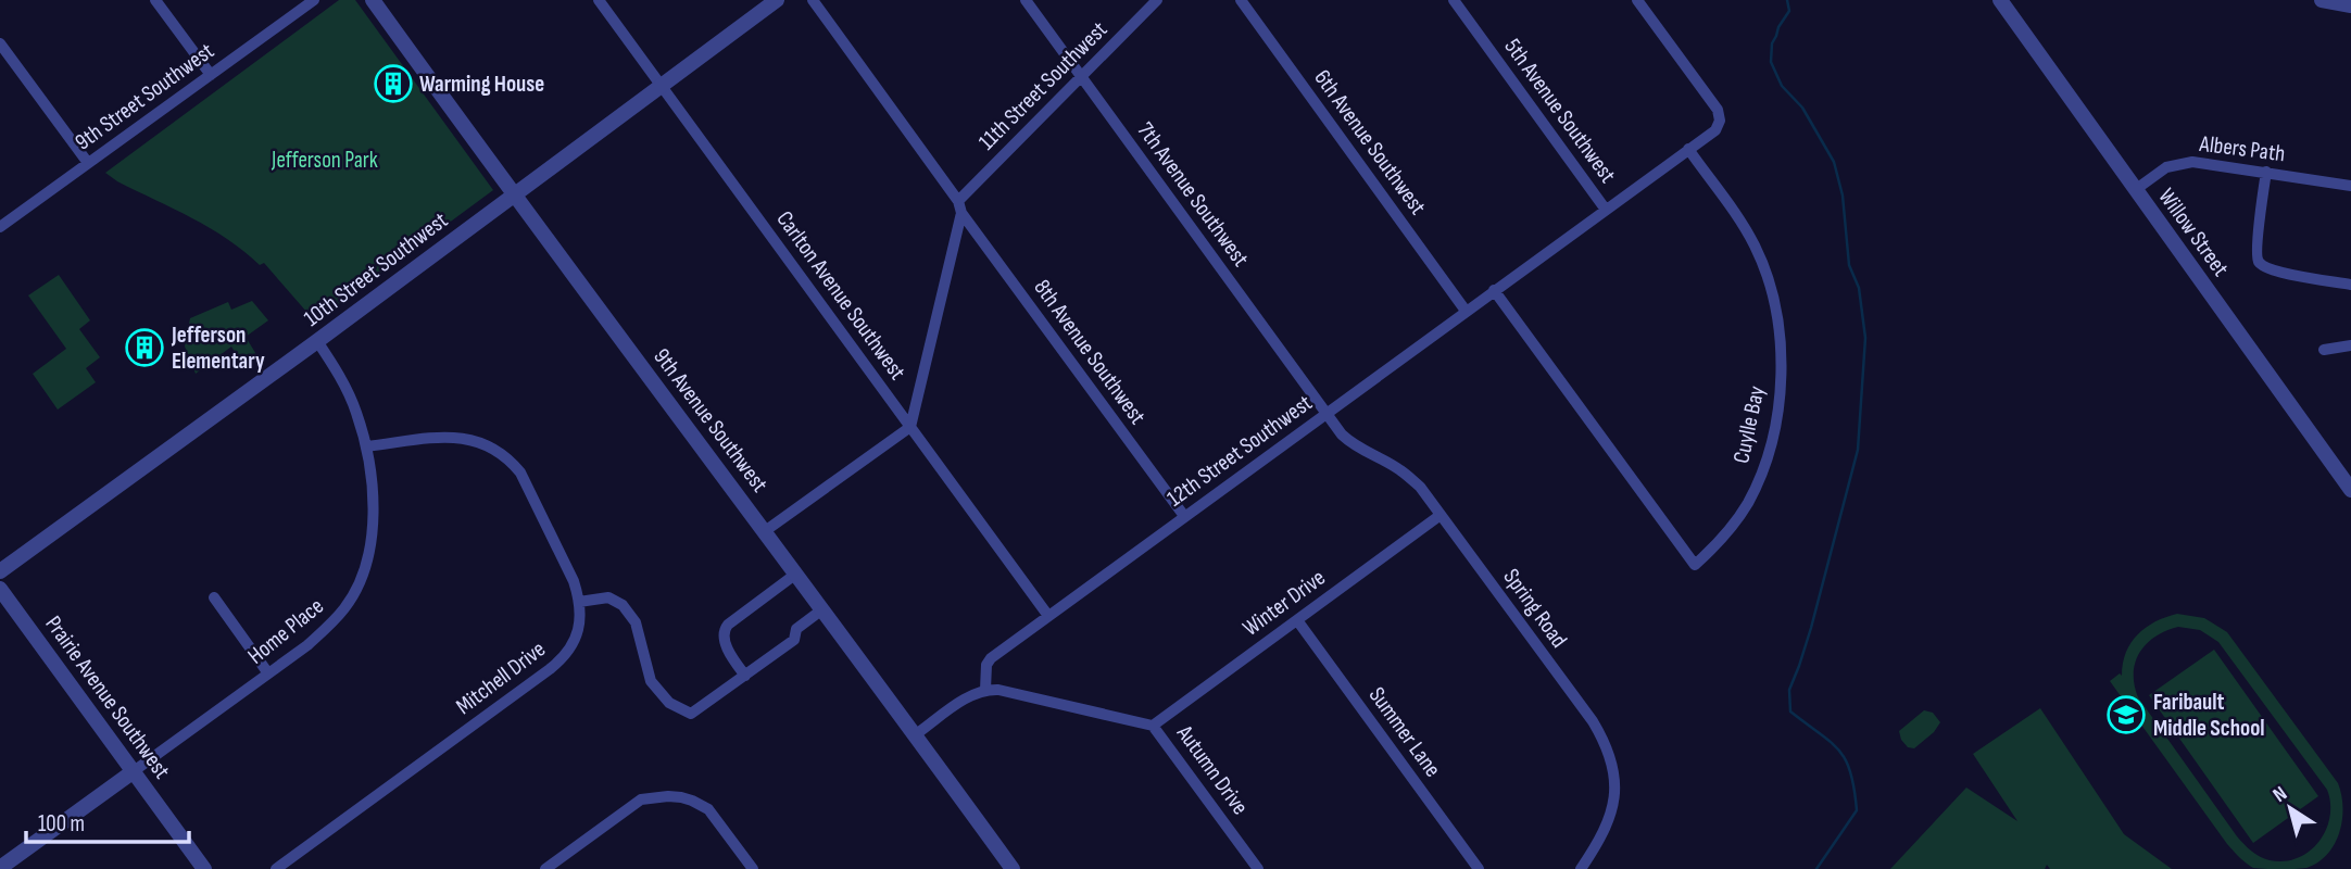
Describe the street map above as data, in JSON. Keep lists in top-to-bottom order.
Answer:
{
  "streets": {
    "street": [
      "11th Street Southwest",
      "9th Street Southwest",
      "5th Avenue Southwest",
      "6th Avenue Southwest",
      "Albers Path",
      "7th Avenue Southwest",
      "Willow Street",
      "10th Street Southwest",
      "Carlton Avenue Southwest",
      "8th Avenue Southwest",
      "9th Avenue Southwest",
      "Cuylle Bay",
      "12th Street Southwest",
      "Winter Drive",
      "Spring Road",
      "Home Place",
      "Mitchell Drive",
      "Prairie Avenue Southwest",
      "Summer Lane",
      "Autumn Drive"
    ]
  },
  "crossings": [
    ["11th Street Southwest", "7th Avenue Southwest"],
    ["11th Street Southwest", "8th Avenue Southwest"],
    ["5th Avenue Southwest", "12th Street Southwest"],
    ["6th Avenue Southwest", "12th Street Southwest"],
    ["Albers Path", "Willow Street"],
    ["7th Avenue Southwest", "12th Street Southwest"],
    ["7th Avenue Southwest", "Spring Road"],
    ["10th Street Southwest", "Carlton Avenue Southwest"],
    ["10th Street Southwest", "9th Avenue Southwest"],
    ["10th Street Southwest", "Home Place"],
    ["Carlton Avenue Southwest", "12th Street Southwest"],
    ["8th Avenue Southwest", "12th Street Southwest"],
    ["Cuylle Bay", "12th Street Southwest"],
    ["12th Street Southwest", "Spring Road"],
    ["12th Street Southwest", "Autumn Drive"],
    ["Winter Drive", "Spring Road"],
    ["Winter Drive", "Summer Lane"],
    ["Winter Drive", "Autumn Drive"],
    ["Home Place", "Mitchell Drive"],
    ["Home Place", "Prairie Avenue Southwest"]
  ],
  "parks": ["Jefferson Park"],
  "places": {
    "building": ["Warming House", "Jefferson Elementary"],
    "school or university": ["Faribault Middle School"]
  },
  "scale_bar": "100 m",
  "north": "top left"
}
